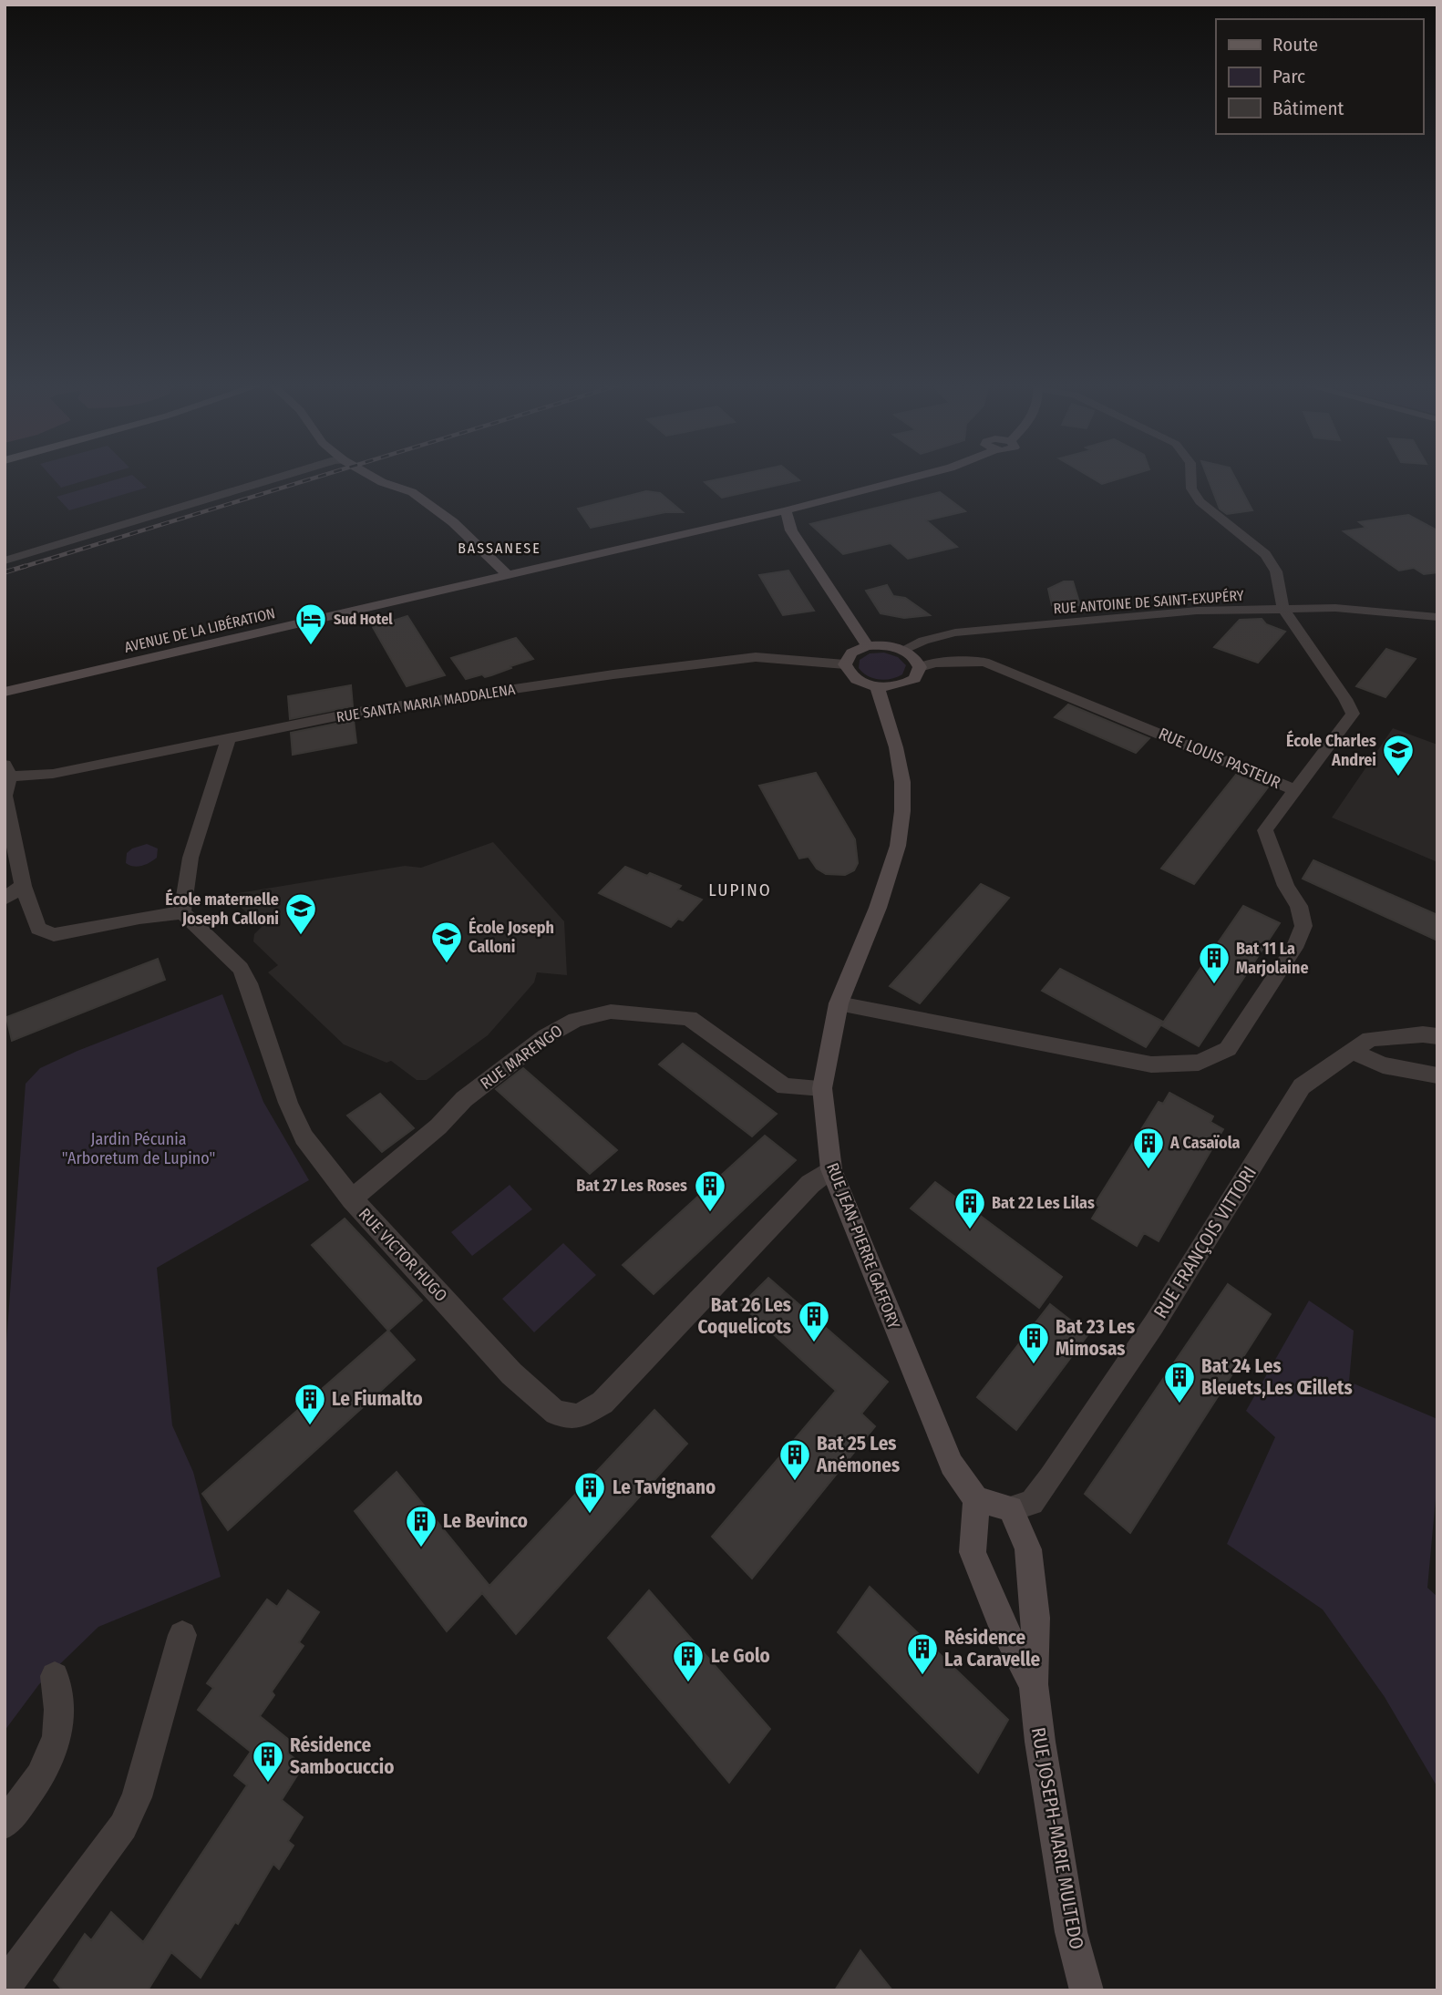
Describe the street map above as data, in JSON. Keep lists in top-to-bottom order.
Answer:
{
  "streets": {
    "main road": ["AVENUE DE LA LIBÉRATION", "RUE JEAN-PIERRE GAFFORY", "RUE JOSEPH-MARIE MULTEDO"],
    "street": [
      "RUE ANTOINE DE SAINT-EXUPÉRY",
      "RUE SANTA MARIA MADDALENA",
      "RUE LOUIS PASTEUR",
      "RUE MARENGO",
      "RUE FRANÇOIS VITTORI",
      "RUE VICTOR HUGO"
    ]
  },
  "crossings": [
    ["RUE LOUIS PASTEUR", "RUE JEAN-PIERRE GAFFORY"],
    ["RUE MARENGO", "RUE JEAN-PIERRE GAFFORY"],
    ["RUE MARENGO", "RUE VICTOR HUGO"],
    ["RUE FRANÇOIS VITTORI", "RUE JOSEPH-MARIE MULTEDO"],
    ["RUE JEAN-PIERRE GAFFORY", "RUE VICTOR HUGO"],
    ["RUE JEAN-PIERRE GAFFORY", "RUE JOSEPH-MARIE MULTEDO"]
  ],
  "districts": ["BASSANESE", "LUPINO"],
  "parks": ["Jardin Pécunia \"Arboretum de Lupino\""],
  "places": {
    "hotel": ["Sud Hotel"],
    "school or university": ["École Charles Andrei", "École maternelle Joseph Calloni", "École Joseph Calloni"],
    "building": [
      "Bat 11 La Marjolaine",
      "A Casaïola",
      "Bat 27 Les Roses",
      "Bat 22 Les Lilas",
      "Bat 26 Les Coquelicots",
      "Bat 23 Les Mimosas",
      "Bat 24 Les Bleuets,Les Œillets",
      "Le Fiumalto",
      "Bat 25 Les Anémones",
      "Le Tavignano",
      "Le Bevinco",
      "Résidence La Caravelle",
      "Le Golo",
      "Résidence Sambocuccio"
    ]
  },
  "legend": ["Route", "Parc", "Bâtiment"]
}
